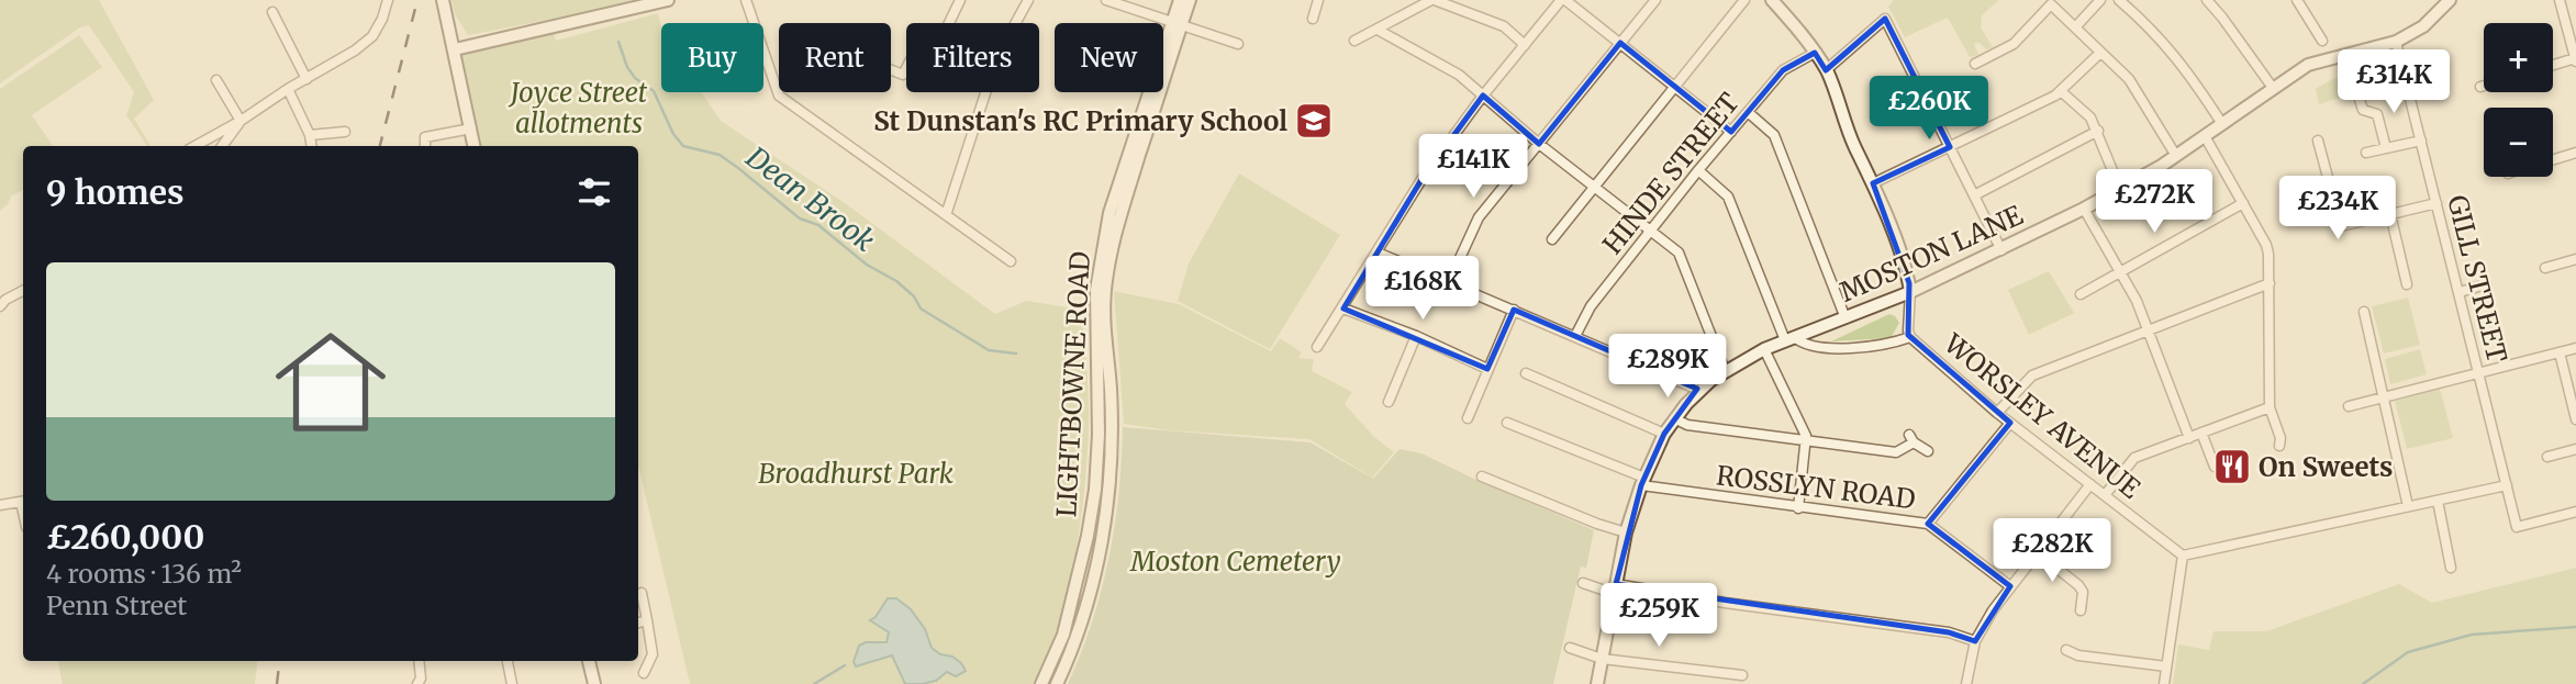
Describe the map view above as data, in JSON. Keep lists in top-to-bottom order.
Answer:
{
  "streets": {
    "street": [
      "HINDE STREET",
      "MOSTON LANE",
      "GILL STREET",
      "LIGHTBOWNE ROAD",
      "WORSLEY AVENUE",
      "ROSSLYN ROAD"
    ]
  },
  "crossings": [
    ["MOSTON LANE", "GILL STREET"],
    ["MOSTON LANE", "WORSLEY AVENUE"],
    ["MOSTON LANE", "ROSSLYN ROAD"]
  ],
  "water": ["Dean Brook"],
  "parks": ["Joyce Street allotments", "Broadhurst Park", "Moston Cemetery"],
  "places": {
    "school or university": ["St Dunstan's RC Primary School"],
    "restaurant": ["On Sweets"]
  },
  "page": {
    "map_buttons": ["+", "−"],
    "chip": [
      "Buy",
      "Rent",
      "Filters",
      "New"
    ],
    "price": [
      "£314K",
      "£260K",
      "£141K",
      "£272K",
      "£234K",
      "£168K",
      "£289K",
      "£282K",
      "£259K"
    ],
    "heading": "9 homes",
    "list": [
      {
        "name": "£260,000",
        "note": "4 rooms · 136 m² · Penn Street"
      }
    ]
  }
}
